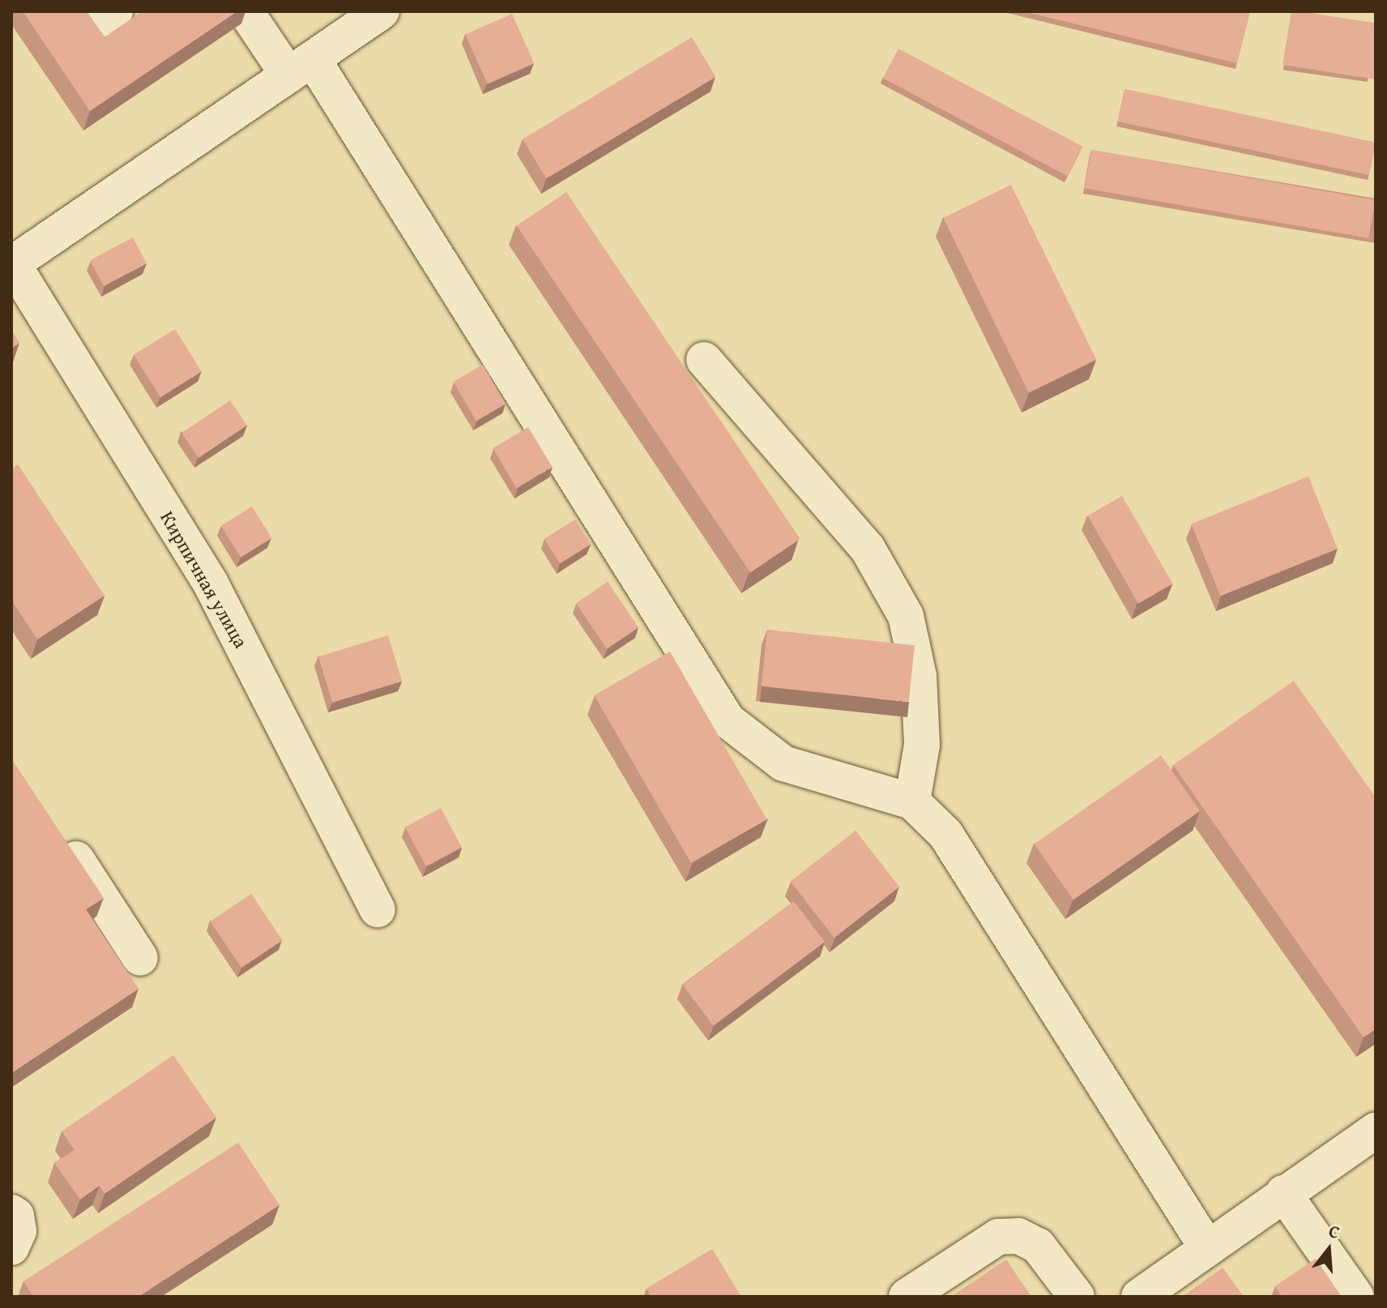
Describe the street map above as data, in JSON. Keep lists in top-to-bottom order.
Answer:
{
  "streets": {
    "street": ["Кирпичная улица"]
  },
  "north": "top"
}
